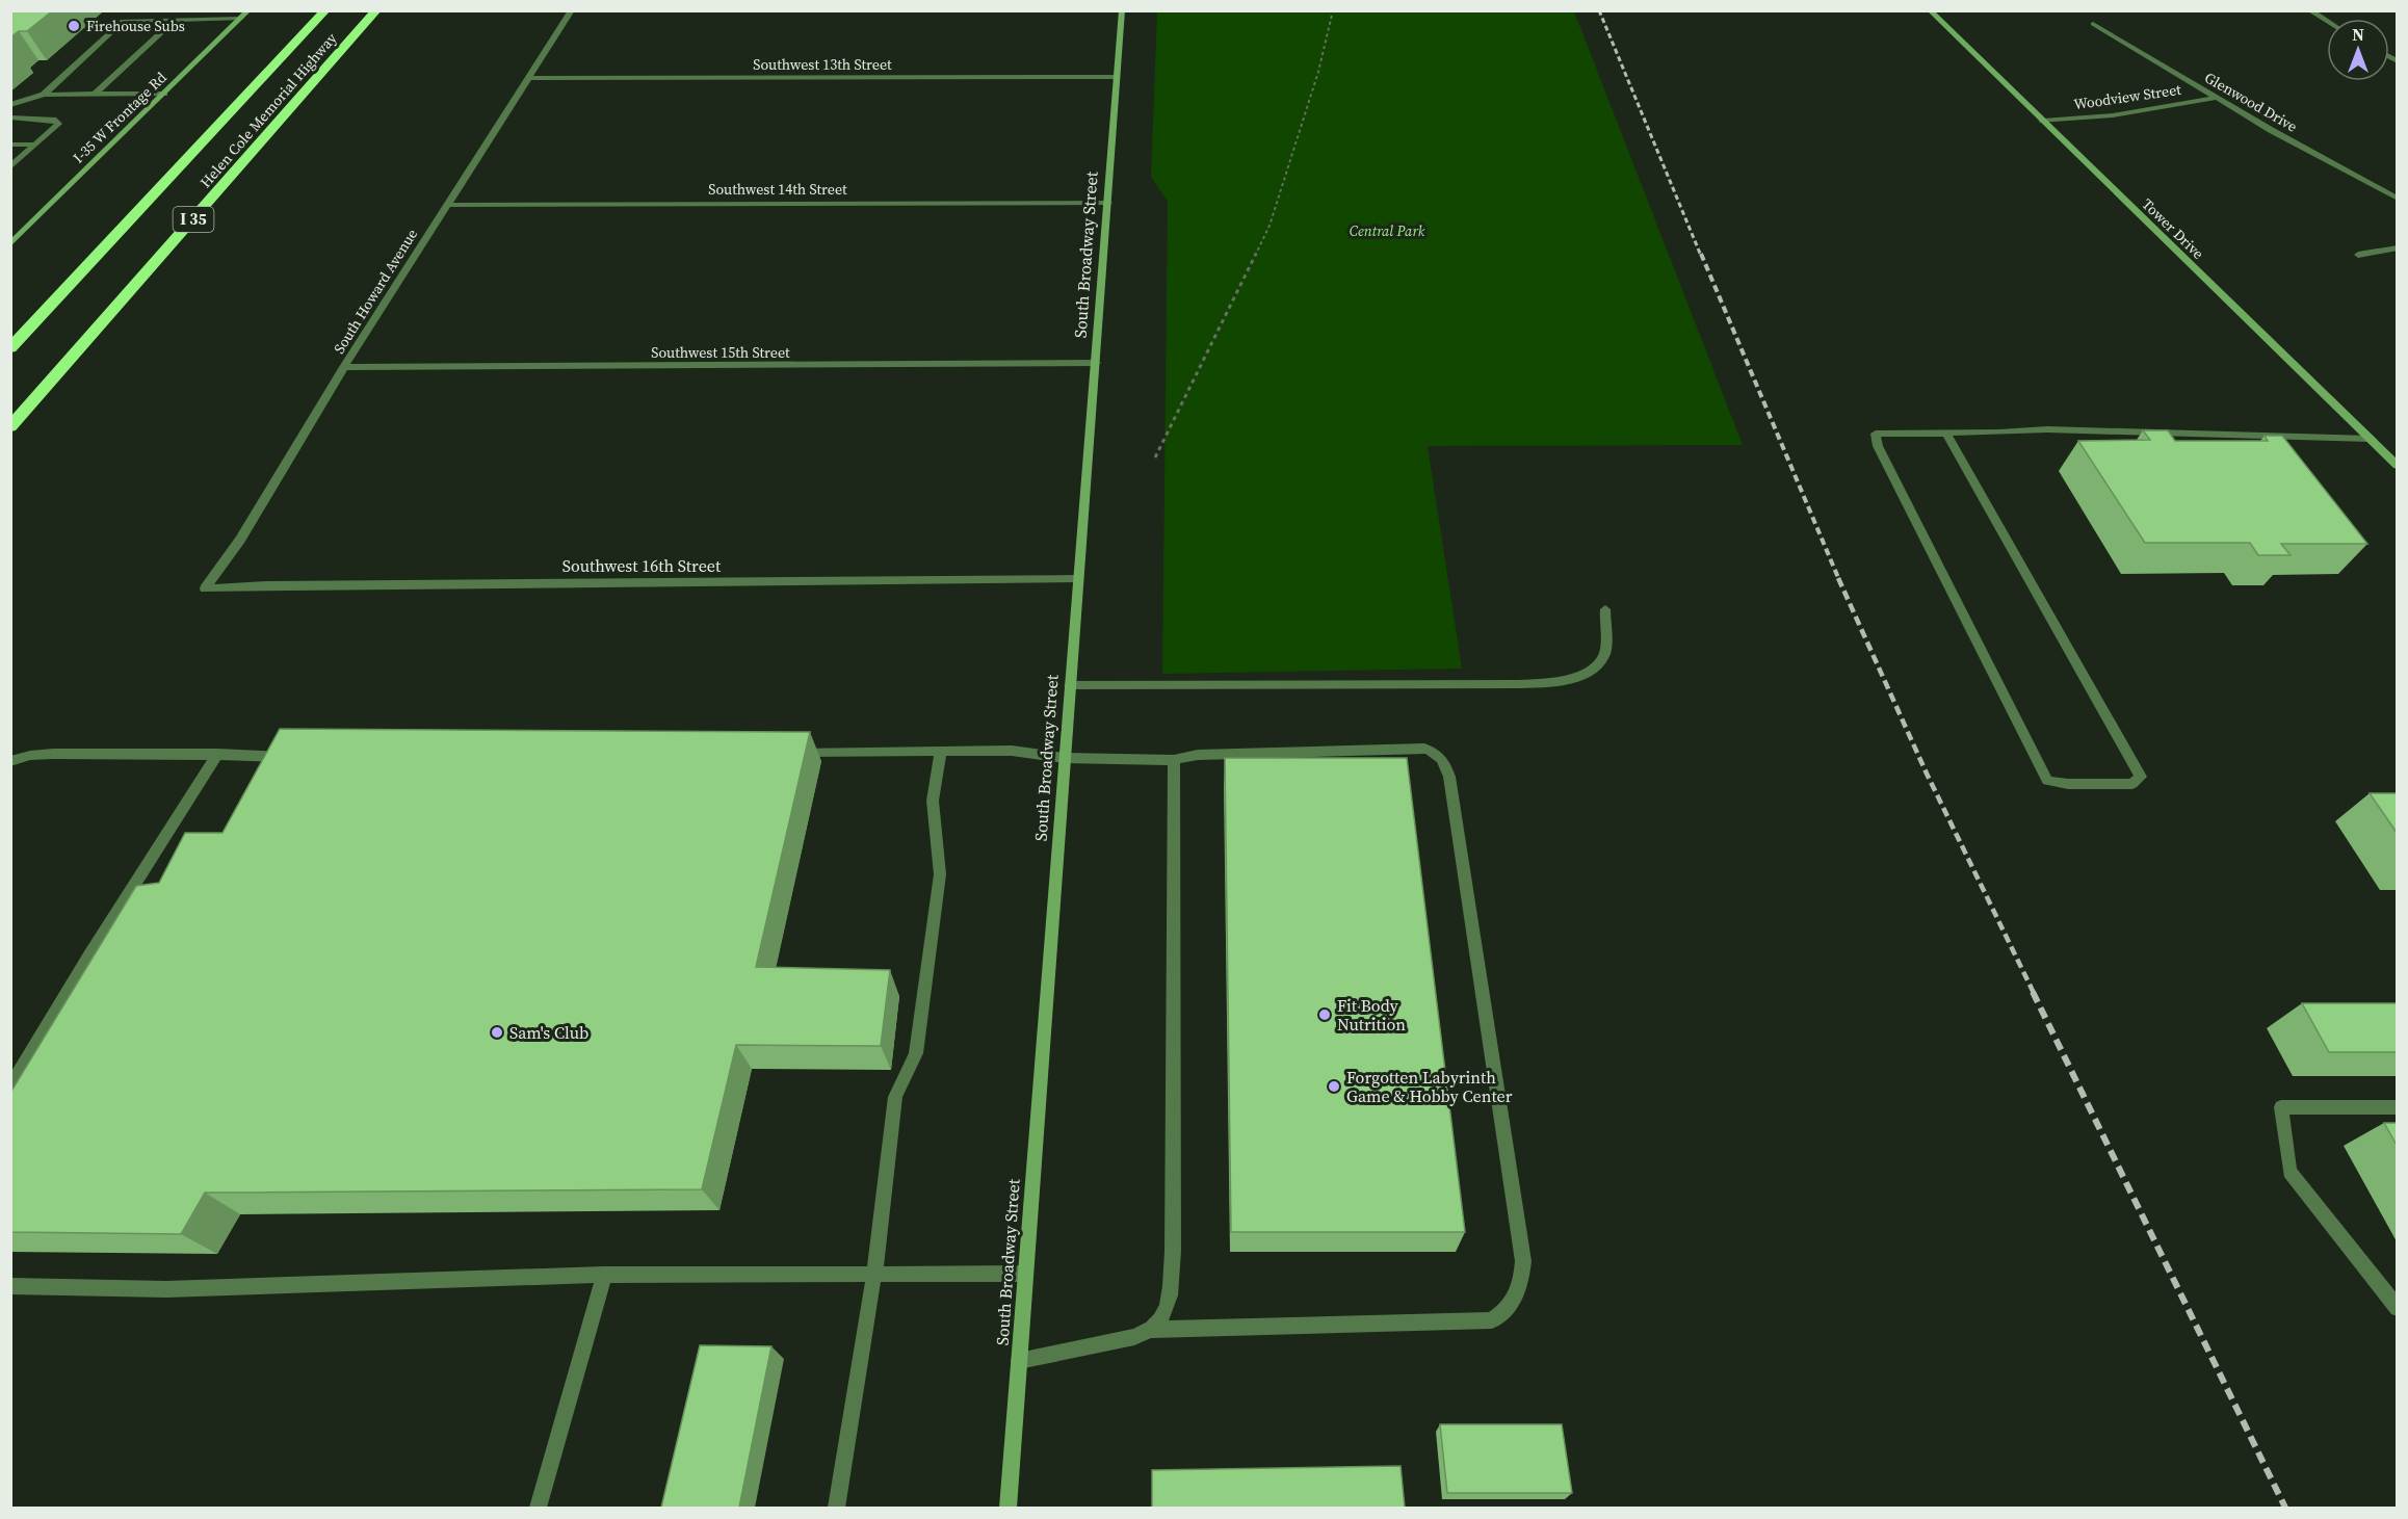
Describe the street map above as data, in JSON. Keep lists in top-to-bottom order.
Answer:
{
  "streets": {
    "highway": ["Helen Cole Memorial Highway", "I 35"],
    "main road": ["I-35 W Frontage Rd", "Tower Drive", "South Broadway Street"],
    "street": [
      "Southwest 13th Street",
      "Woodview Street",
      "Glenwood Drive",
      "Southwest 14th Street",
      "South Howard Avenue",
      "Southwest 15th Street",
      "Southwest 16th Street"
    ]
  },
  "crossings": [
    ["Southwest 13th Street", "South Broadway Street"],
    ["Southwest 13th Street", "South Howard Avenue"],
    ["Woodview Street", "Glenwood Drive"],
    ["Woodview Street", "Tower Drive"],
    ["Southwest 14th Street", "South Broadway Street"],
    ["Southwest 14th Street", "South Howard Avenue"],
    ["South Broadway Street", "Southwest 15th Street"],
    ["South Broadway Street", "Southwest 16th Street"],
    ["South Howard Avenue", "Southwest 15th Street"],
    ["South Howard Avenue", "Southwest 16th Street"]
  ],
  "parks": ["Central Park"],
  "places": [
    "Firehouse Subs",
    "Fit Body Nutrition",
    "Sam's Club",
    "Forgotten Labyrinth Game & Hobby Center"
  ],
  "north": "top"
}
